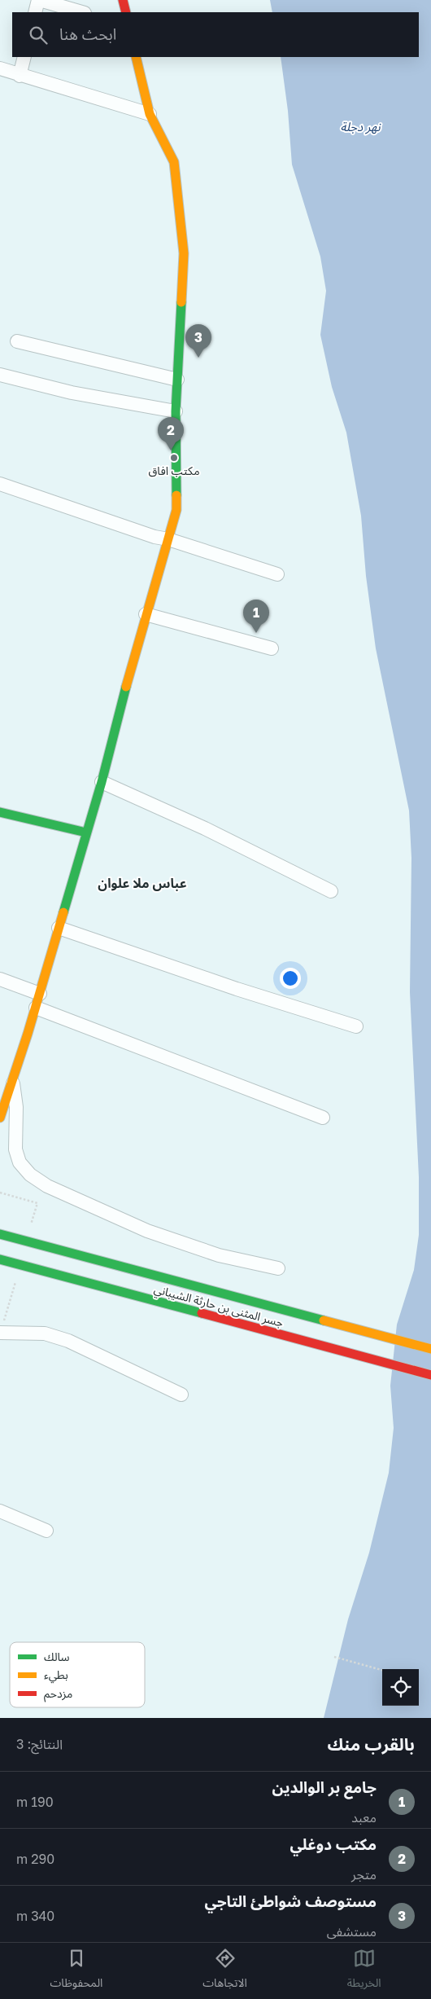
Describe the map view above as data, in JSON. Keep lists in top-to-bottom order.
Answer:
{
  "streets": {
    "main road": ["جسر المثنى بن حارثة الشيباني"]
  },
  "districts": ["عباس ملا علوان"],
  "water": ["نهر دجلة"],
  "places": ["مكتب افاق"],
  "legend": ["سالك", "بطيء", "مزدحم"],
  "page": {
    "search": "ابحث هنا",
    "pins": ["3", "2", "1"],
    "heading": ["بالقرب منك", "النتائج: 3"],
    "list": [
      {
        "mark": "1",
        "name": "جامع بر الوالدين",
        "note": "معبد",
        "value": "190 m"
      },
      {
        "mark": "2",
        "name": "مكتب دوغلي",
        "note": "متجر",
        "value": "290 m"
      },
      {
        "mark": "3",
        "name": "مستوصف شواطئ التاجي",
        "note": "مستشفى",
        "value": "340 m"
      }
    ],
    "nav": ["الخريطة", "الاتجاهات", "المحفوظات"]
  }
}
